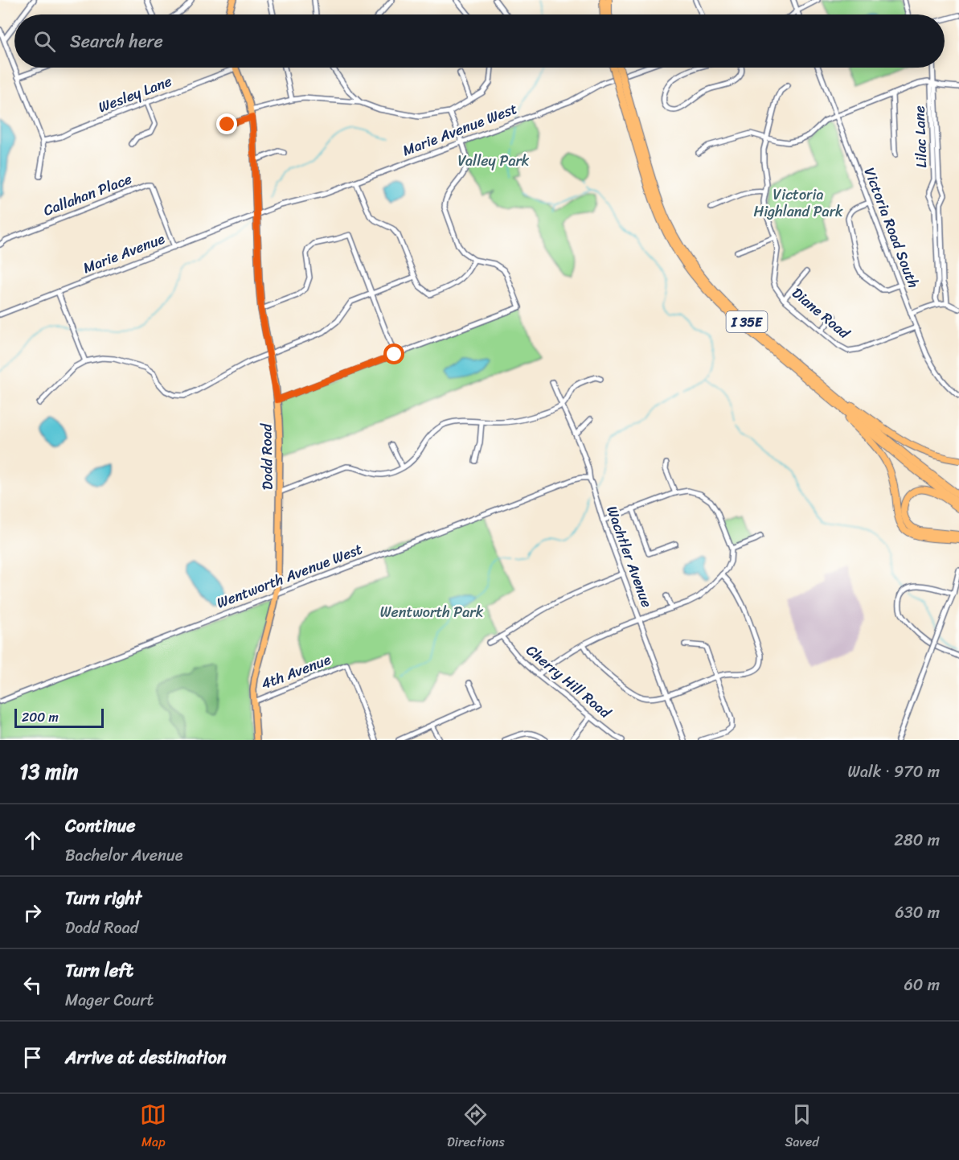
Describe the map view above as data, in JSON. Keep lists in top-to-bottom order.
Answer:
{
  "streets": {
    "highway": ["I 35E"],
    "main road": ["Dodd Road"],
    "street": [
      "Wesley Lane",
      "Marie Avenue West",
      "Lilac Lane",
      "Callahan Place",
      "Victoria Road South",
      "Marie Avenue",
      "Diane Road",
      "Wachtler Avenue",
      "Wentworth Avenue West",
      "4th Avenue",
      "Cherry Hill Road"
    ]
  },
  "crossings": [
    ["Wesley Lane", "Dodd Road"],
    ["Marie Avenue West", "Marie Avenue"],
    ["Marie Avenue West", "Dodd Road"],
    ["Callahan Place", "Marie Avenue"],
    ["Victoria Road South", "Diane Road"],
    ["Marie Avenue", "Dodd Road"],
    ["Dodd Road", "Wentworth Avenue West"],
    ["Dodd Road", "4th Avenue"],
    ["Wachtler Avenue", "Wentworth Avenue West"]
  ],
  "parks": ["Valley Park", "Victoria Highland Park", "Wentworth Park"],
  "scale_bar": "200 m",
  "page": {
    "search": "Search here",
    "scale": "200 m",
    "heading": ["13 min", "Walk · 970 m"],
    "list": [
      ["Continue", "Bachelor Avenue", "280 m"],
      ["Turn right", "Dodd Road", "630 m"],
      ["Turn left", "Mager Court", "60 m"],
      "Arrive at destination"
    ],
    "nav": ["Map", "Directions", "Saved"]
  }
}
